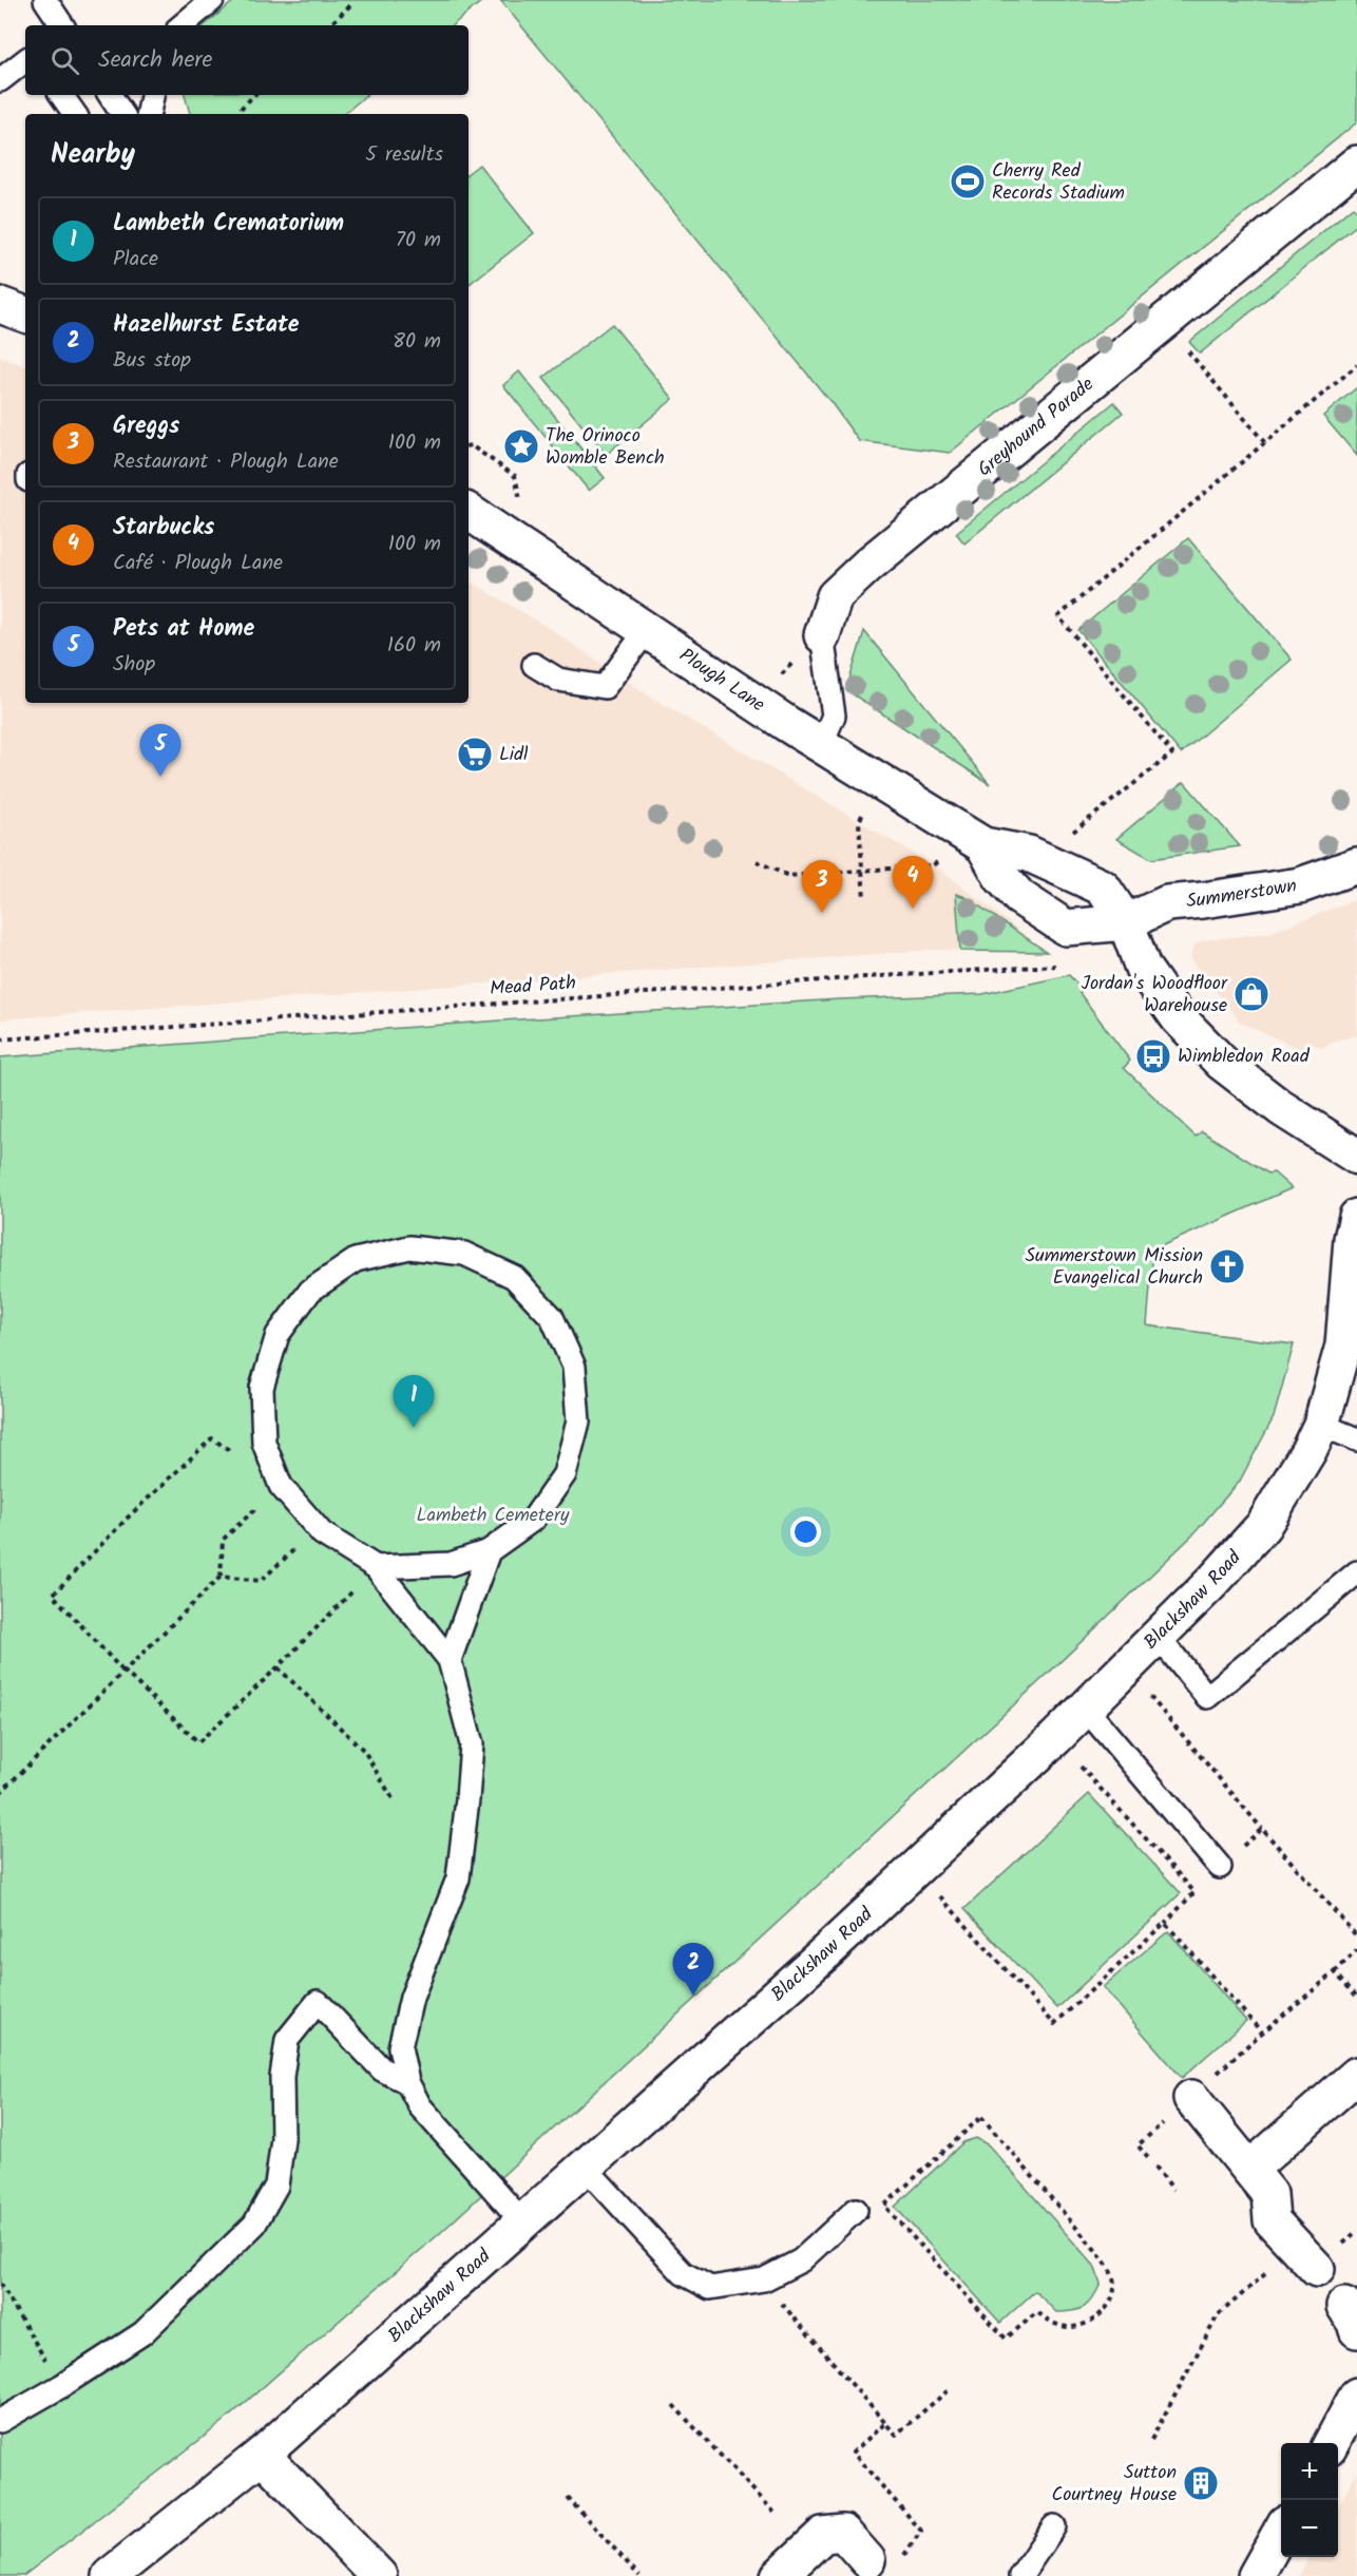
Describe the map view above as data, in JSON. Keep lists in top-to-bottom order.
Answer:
{
  "streets": {
    "street": [
      "Greyhound Parade",
      "Plough Lane",
      "Summerstown",
      "Blackshaw Road"
    ],
    "path": ["Mead Path"]
  },
  "crossings": [
    ["Greyhound Parade", "Plough Lane"],
    ["Plough Lane", "Summerstown"]
  ],
  "parks": ["Lambeth Cemetery"],
  "places": {
    "sports": ["Cherry Red Records Stadium"],
    "place": ["The Orinoco Womble Bench"],
    "supermarket": ["Lidl"],
    "shop": ["Jordan's Woodfloor Warehouse"],
    "bus stop": ["Wimbledon Road"],
    "church": ["Summerstown Mission Evangelical Church"],
    "building": ["Sutton Courtney House"]
  },
  "page": {
    "search": "Search here",
    "heading": ["Nearby", "5 results"],
    "list": [
      {
        "mark": "1",
        "name": "Lambeth Crematorium",
        "note": "Place",
        "value": "70 m"
      },
      {
        "mark": "2",
        "name": "Hazelhurst Estate",
        "note": "Bus stop",
        "value": "80 m"
      },
      {
        "mark": "3",
        "name": "Greggs",
        "note": "Restaurant · Plough Lane",
        "value": "100 m"
      },
      {
        "mark": "4",
        "name": "Starbucks",
        "note": "Café · Plough Lane",
        "value": "100 m"
      },
      {
        "mark": "5",
        "name": "Pets at Home",
        "note": "Shop",
        "value": "160 m"
      }
    ],
    "pins": [
      "5",
      "4",
      "3",
      "1",
      "2"
    ],
    "map_buttons": ["+", "−"]
  }
}
